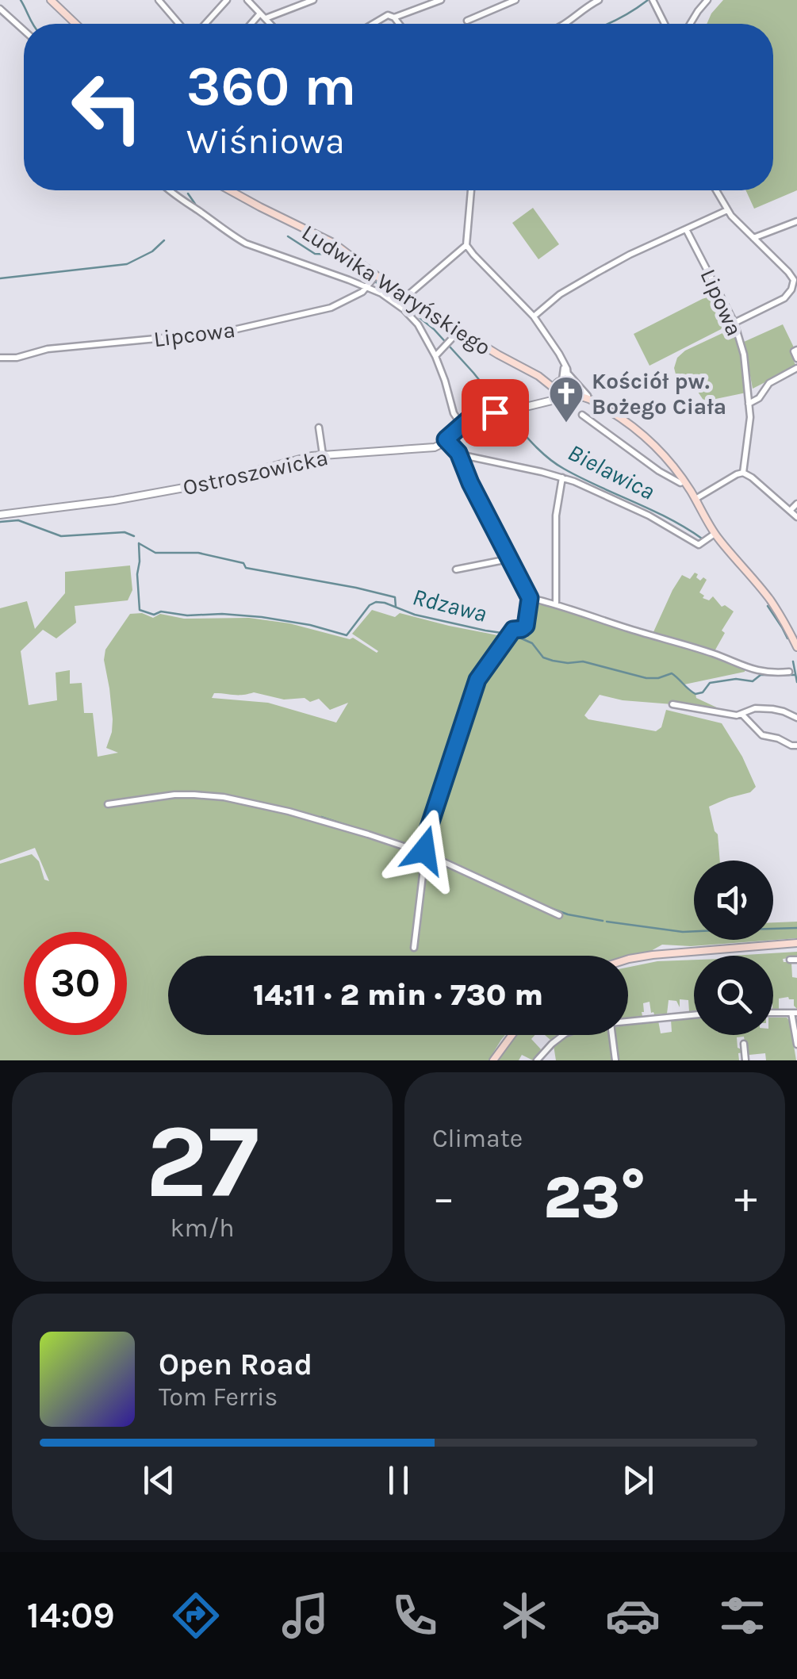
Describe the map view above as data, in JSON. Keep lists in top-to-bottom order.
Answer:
{
  "streets": {
    "main road": ["Ludwika Waryńskiego"],
    "street": ["Lipowa", "Lipcowa", "Ostroszowicka"]
  },
  "crossings": [
    ["Ludwika Waryńskiego", "Lipcowa"]
  ],
  "water": ["Bielawica", "Rdzawa"],
  "places": {
    "church": ["Kościół pw. Bożego Ciała"]
  },
  "page": {
    "turn": ["360 m", "Wiśniowa"],
    "limit": "30",
    "trip": "14:11 · 2 min · 730 m",
    "tile": [
      ["27", "km/h"],
      "Climate"
    ],
    "heat": ["−", "23°", "+"],
    "song": ["Open Road", "Tom Ferris"],
    "tabs": "14:09"
  }
}
